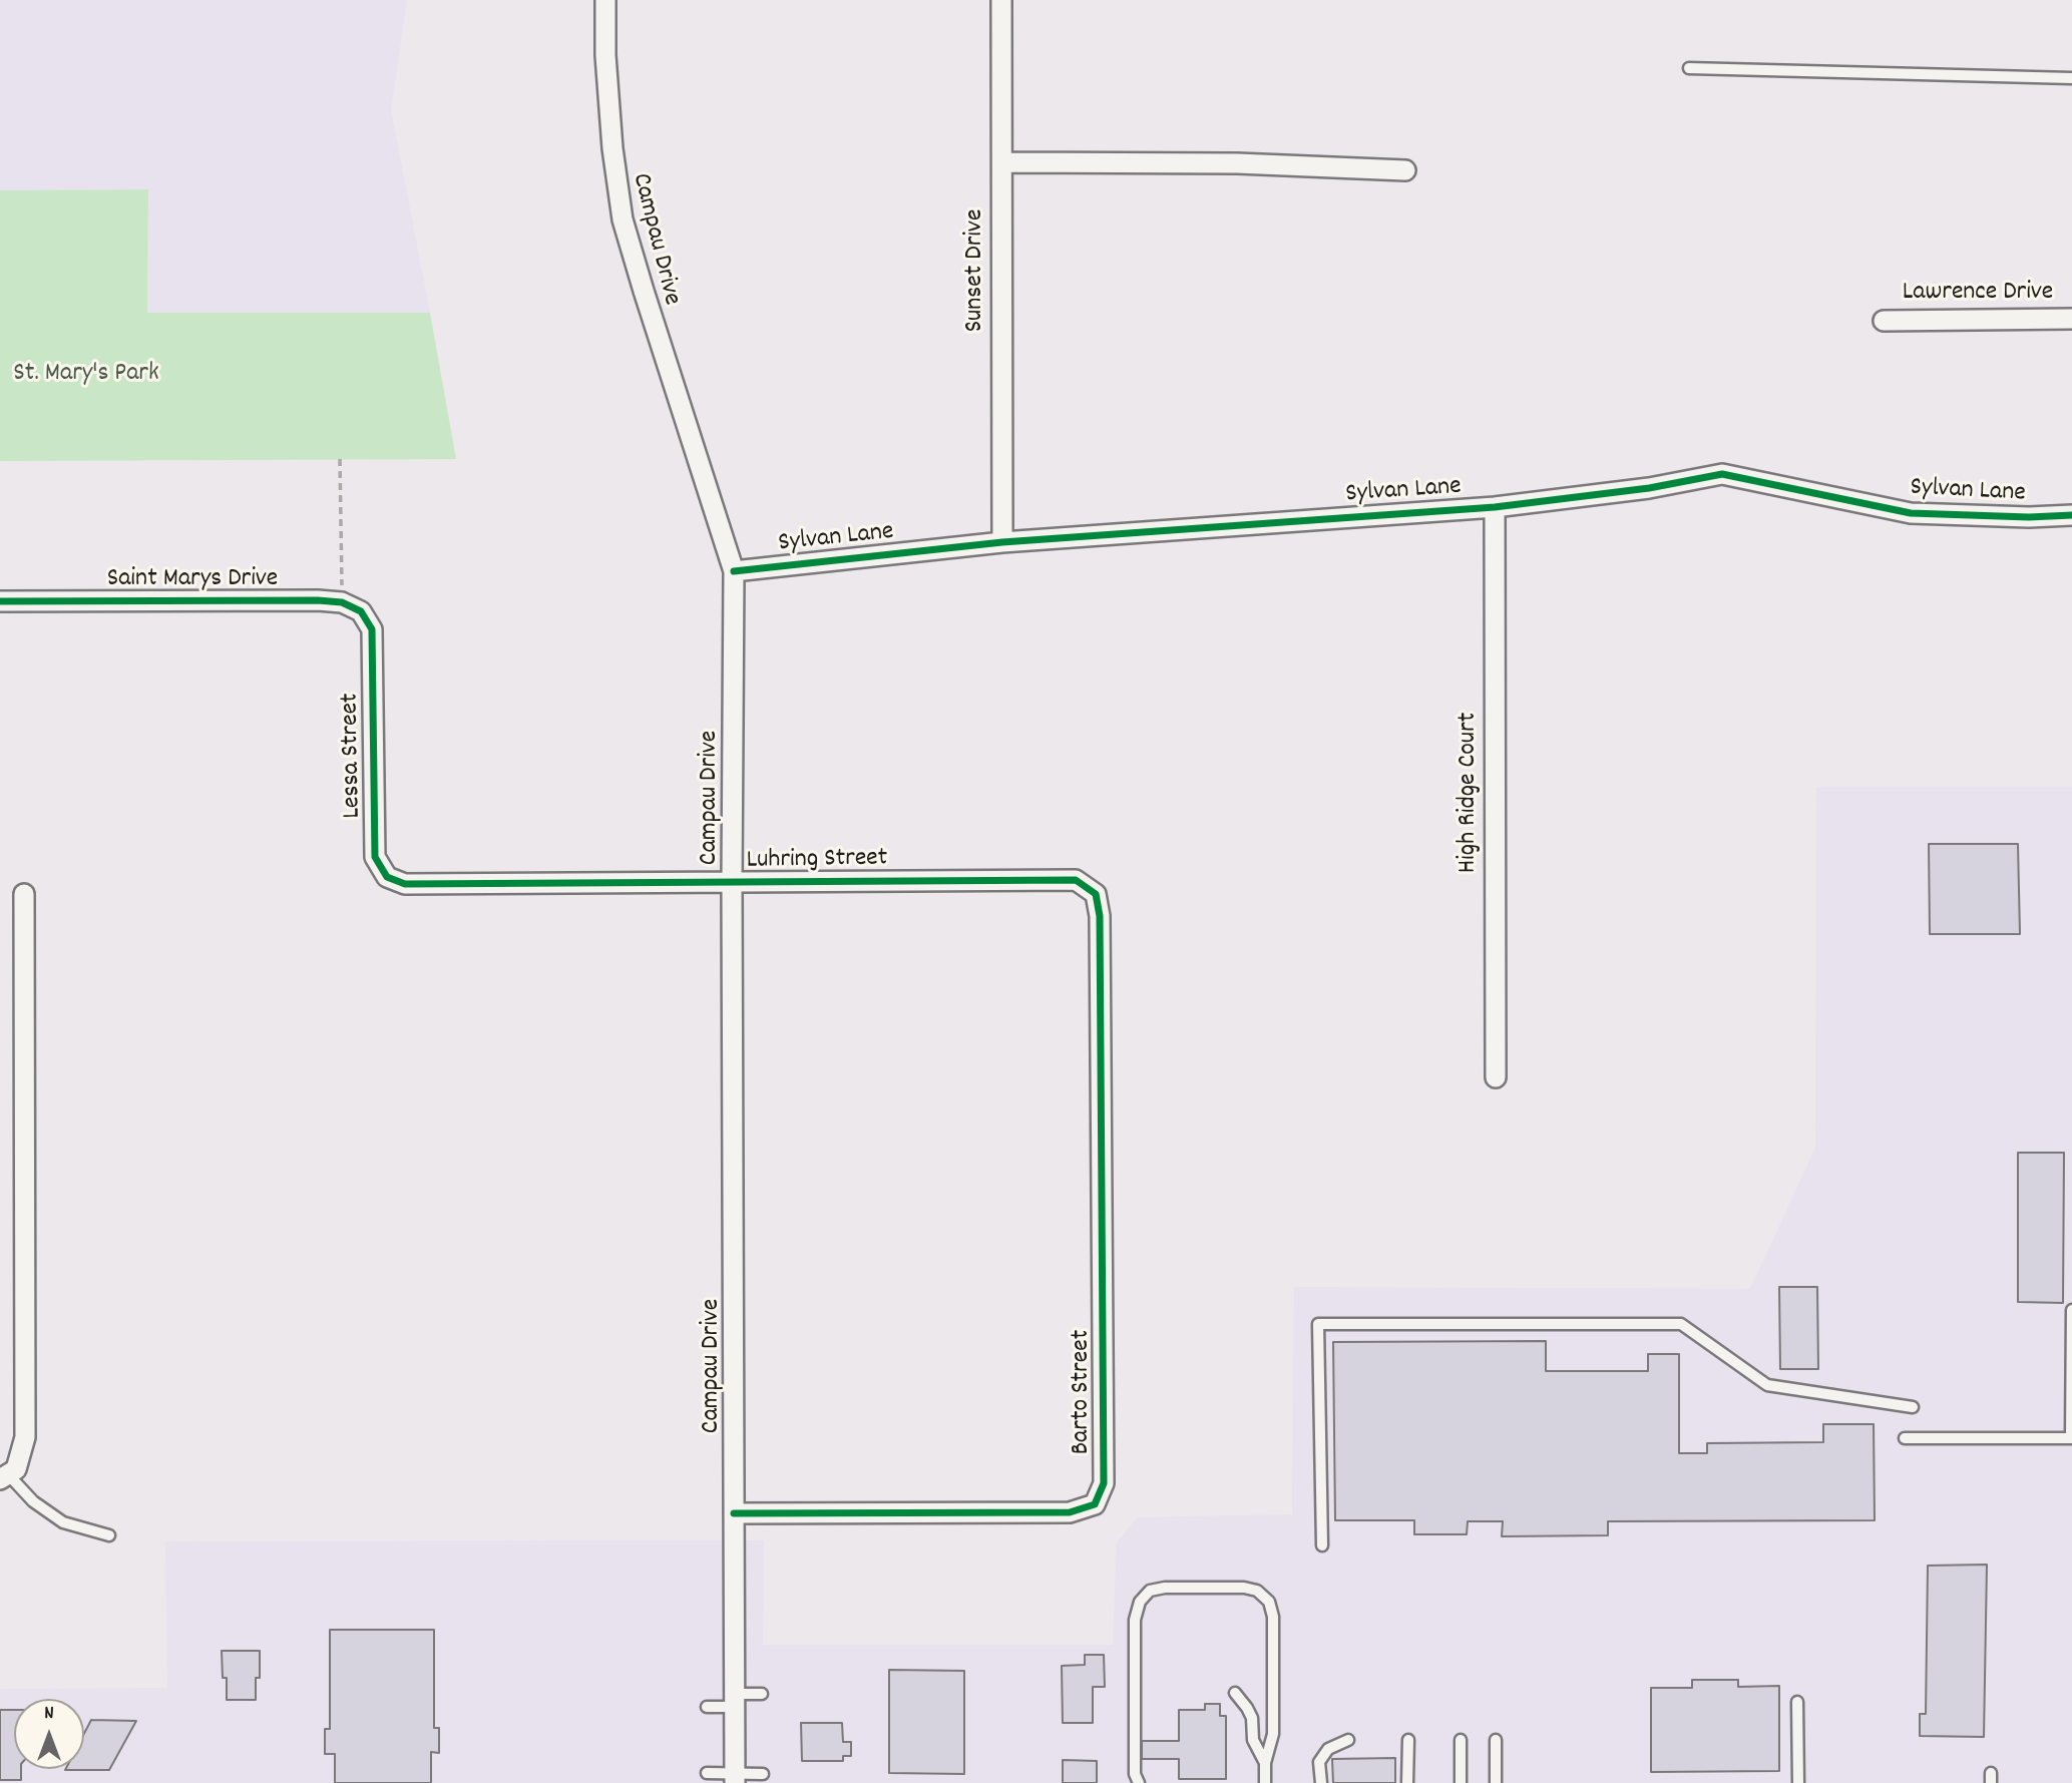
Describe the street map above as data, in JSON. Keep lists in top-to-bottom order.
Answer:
{
  "streets": {
    "street": [
      "Campau Drive",
      "Sunset Drive",
      "Lawrence Drive",
      "Sylvan Lane",
      "Saint Marys Drive",
      "Lessa Street",
      "High Ridge Court",
      "Luhring Street",
      "Barto Street"
    ]
  },
  "crossings": [
    ["Campau Drive", "Sylvan Lane"],
    ["Campau Drive", "Luhring Street"],
    ["Campau Drive", "Barto Street"],
    ["Sunset Drive", "Sylvan Lane"],
    ["Sylvan Lane", "High Ridge Court"],
    ["Saint Marys Drive", "Lessa Street"],
    ["Lessa Street", "Luhring Street"],
    ["Luhring Street", "Barto Street"]
  ],
  "parks": ["St. Mary's Park"],
  "north": "top"
}
